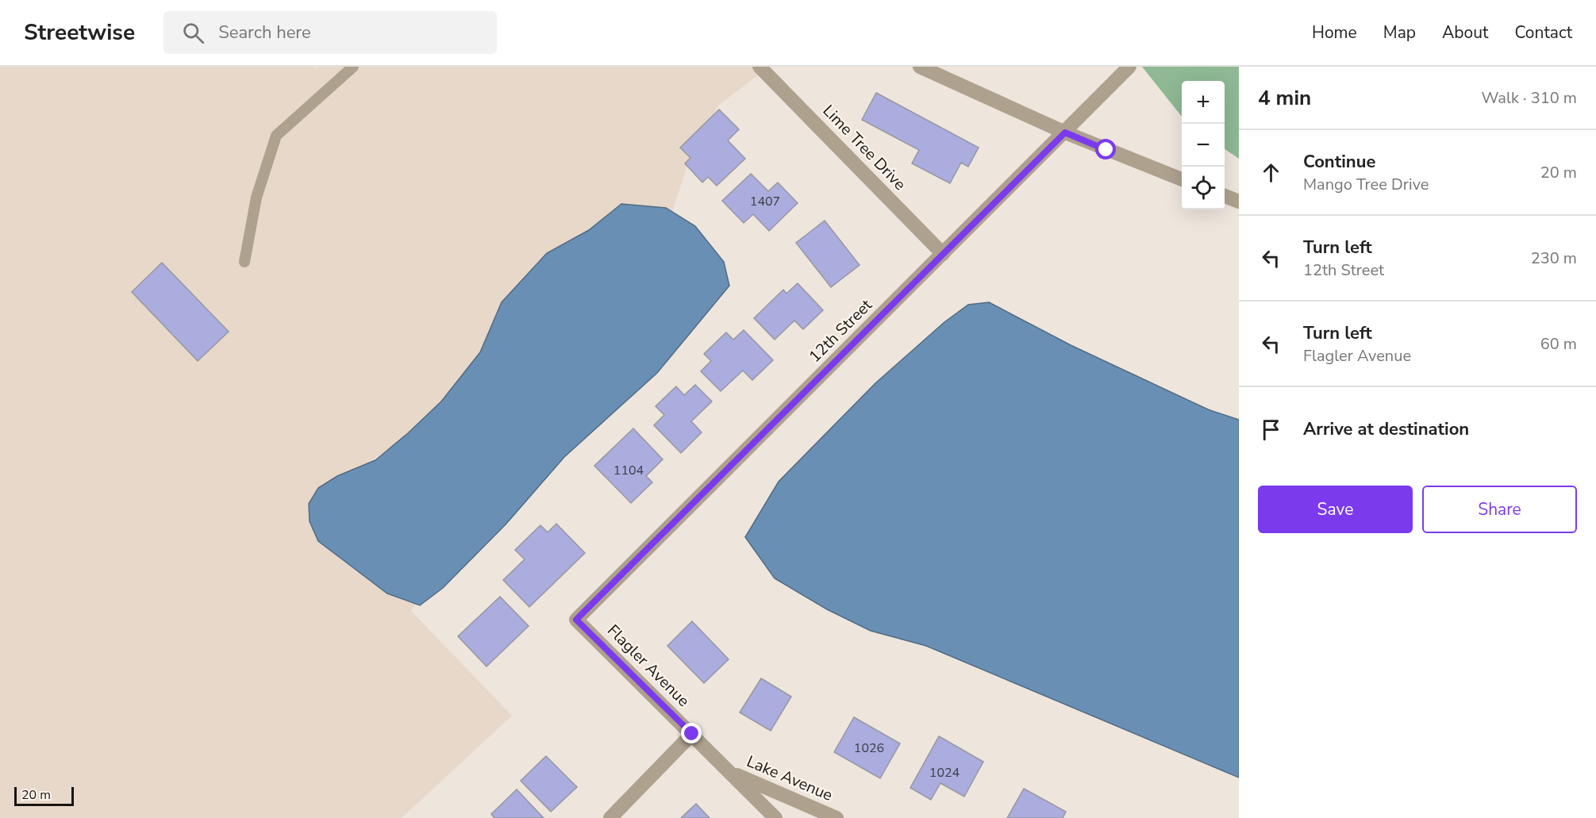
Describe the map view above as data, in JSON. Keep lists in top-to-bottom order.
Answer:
{
  "streets": {
    "street": [
      "Lime Tree Drive",
      "12th Street",
      "Flagler Avenue",
      "Lake Avenue"
    ]
  },
  "crossings": [
    ["Lime Tree Drive", "12th Street"],
    ["12th Street", "Flagler Avenue"],
    ["Flagler Avenue", "Lake Avenue"]
  ],
  "house_numbers": [
    "1407",
    "1104",
    "1026",
    "1024"
  ],
  "scale_bar": "20 m",
  "page": {
    "header": "Streetwise",
    "search": "Search here",
    "nav": [
      "Home",
      "Map",
      "About",
      "Contact"
    ],
    "heading": ["4 min", "Walk · 310 m"],
    "map_buttons": ["+", "−"],
    "list": [
      ["Continue", "Mango Tree Drive", "20 m"],
      ["Turn left", "12th Street", "230 m"],
      ["Turn left", "Flagler Avenue", "60 m"],
      "Arrive at destination"
    ],
    "buttons": ["Save", "Share"],
    "scale": "20 m"
  }
}
